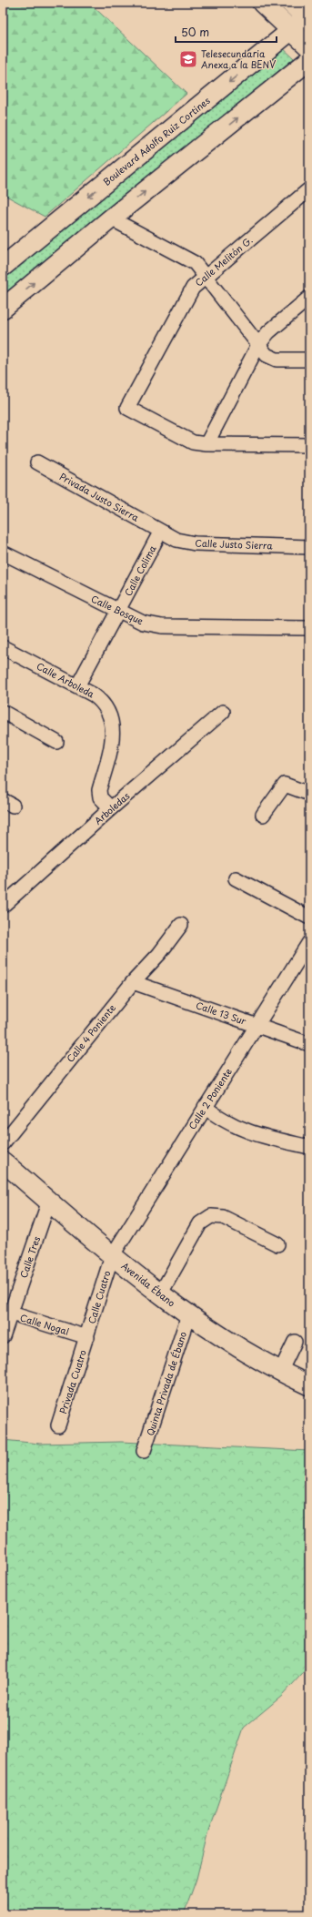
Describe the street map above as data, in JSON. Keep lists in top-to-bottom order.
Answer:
{
  "streets": {
    "main road": ["Boulevard Adolfo Ruiz Cortines", "Avenida Ébano"],
    "street": [
      "Calle Melitón G.",
      "Privada Justo Sierra",
      "Calle Justo Sierra",
      "Calle Colima",
      "Calle Bosque",
      "Calle Arboleda",
      "Arboledas",
      "Calle 13 Sur",
      "Calle 4 Poniente",
      "Calle 2 Poniente",
      "Calle Tres",
      "Calle Cuatro",
      "Calle Nogal",
      "Privada Cuatro",
      "Quinta Privada de Ébano"
    ]
  },
  "crossings": [
    ["Privada Justo Sierra", "Calle Justo Sierra"],
    ["Privada Justo Sierra", "Calle Colima"],
    ["Calle Justo Sierra", "Calle Colima"],
    ["Calle Colima", "Calle Bosque"],
    ["Calle Colima", "Calle Arboleda"],
    ["Calle Arboleda", "Arboledas"],
    ["Calle 13 Sur", "Calle 4 Poniente"],
    ["Calle 13 Sur", "Calle 2 Poniente"],
    ["Calle 2 Poniente", "Avenida Ébano"],
    ["Calle 2 Poniente", "Calle Cuatro"],
    ["Calle Tres", "Avenida Ébano"],
    ["Calle Tres", "Calle Nogal"],
    ["Avenida Ébano", "Calle Cuatro"],
    ["Avenida Ébano", "Quinta Privada de Ébano"],
    ["Calle Cuatro", "Calle Nogal"],
    ["Calle Cuatro", "Privada Cuatro"],
    ["Calle Nogal", "Privada Cuatro"]
  ],
  "places": {
    "school or university": ["Telesecundaria Anexa a la BENV"]
  },
  "scale_bar": "50 m"
}
